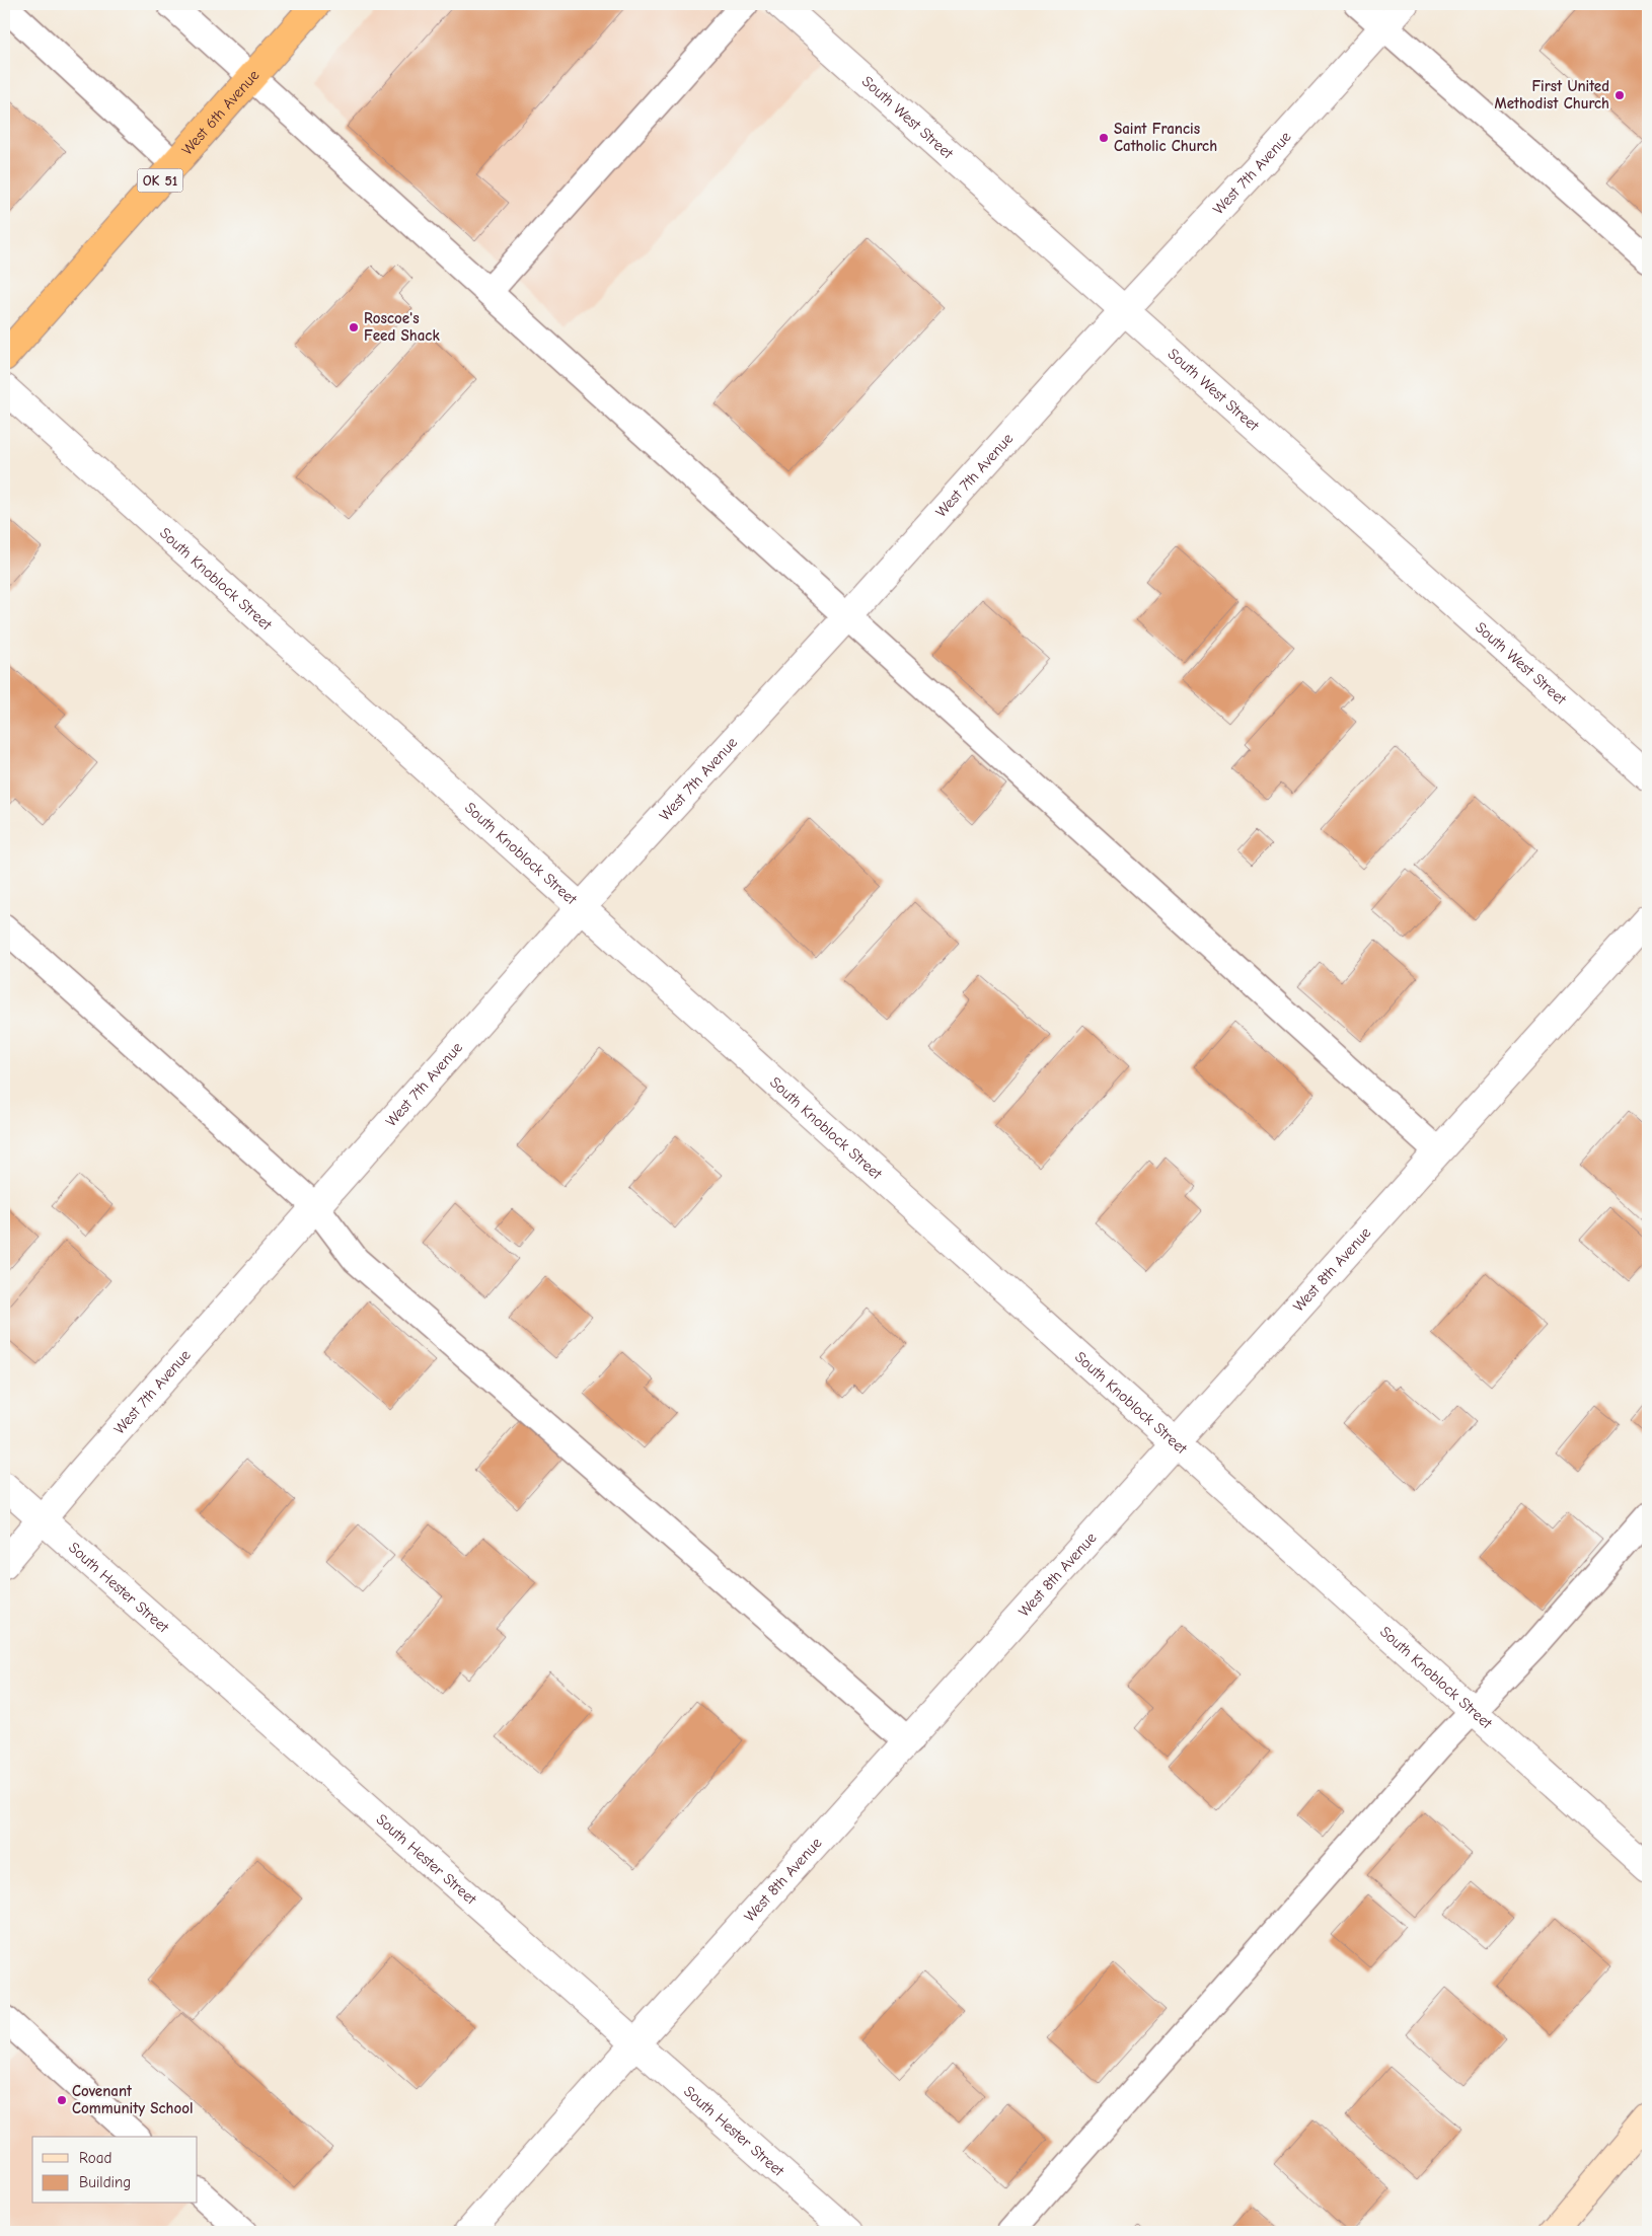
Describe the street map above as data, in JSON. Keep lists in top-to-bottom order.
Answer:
{
  "streets": {
    "highway": ["West 6th Avenue", "OK 51"],
    "street": [
      "South West Street",
      "West 7th Avenue",
      "South Knoblock Street",
      "West 8th Avenue",
      "South Hester Street"
    ]
  },
  "crossings": [
    ["South West Street", "West 7th Avenue"],
    ["West 7th Avenue", "South Knoblock Street"],
    ["West 7th Avenue", "South Hester Street"],
    ["South Knoblock Street", "West 8th Avenue"],
    ["West 8th Avenue", "South Hester Street"]
  ],
  "places": [
    "First United Methodist Church",
    "Saint Francis Catholic Church",
    "Roscoe's Feed Shack",
    "Covenant Community School"
  ],
  "legend": ["Road", "Building"]
}
